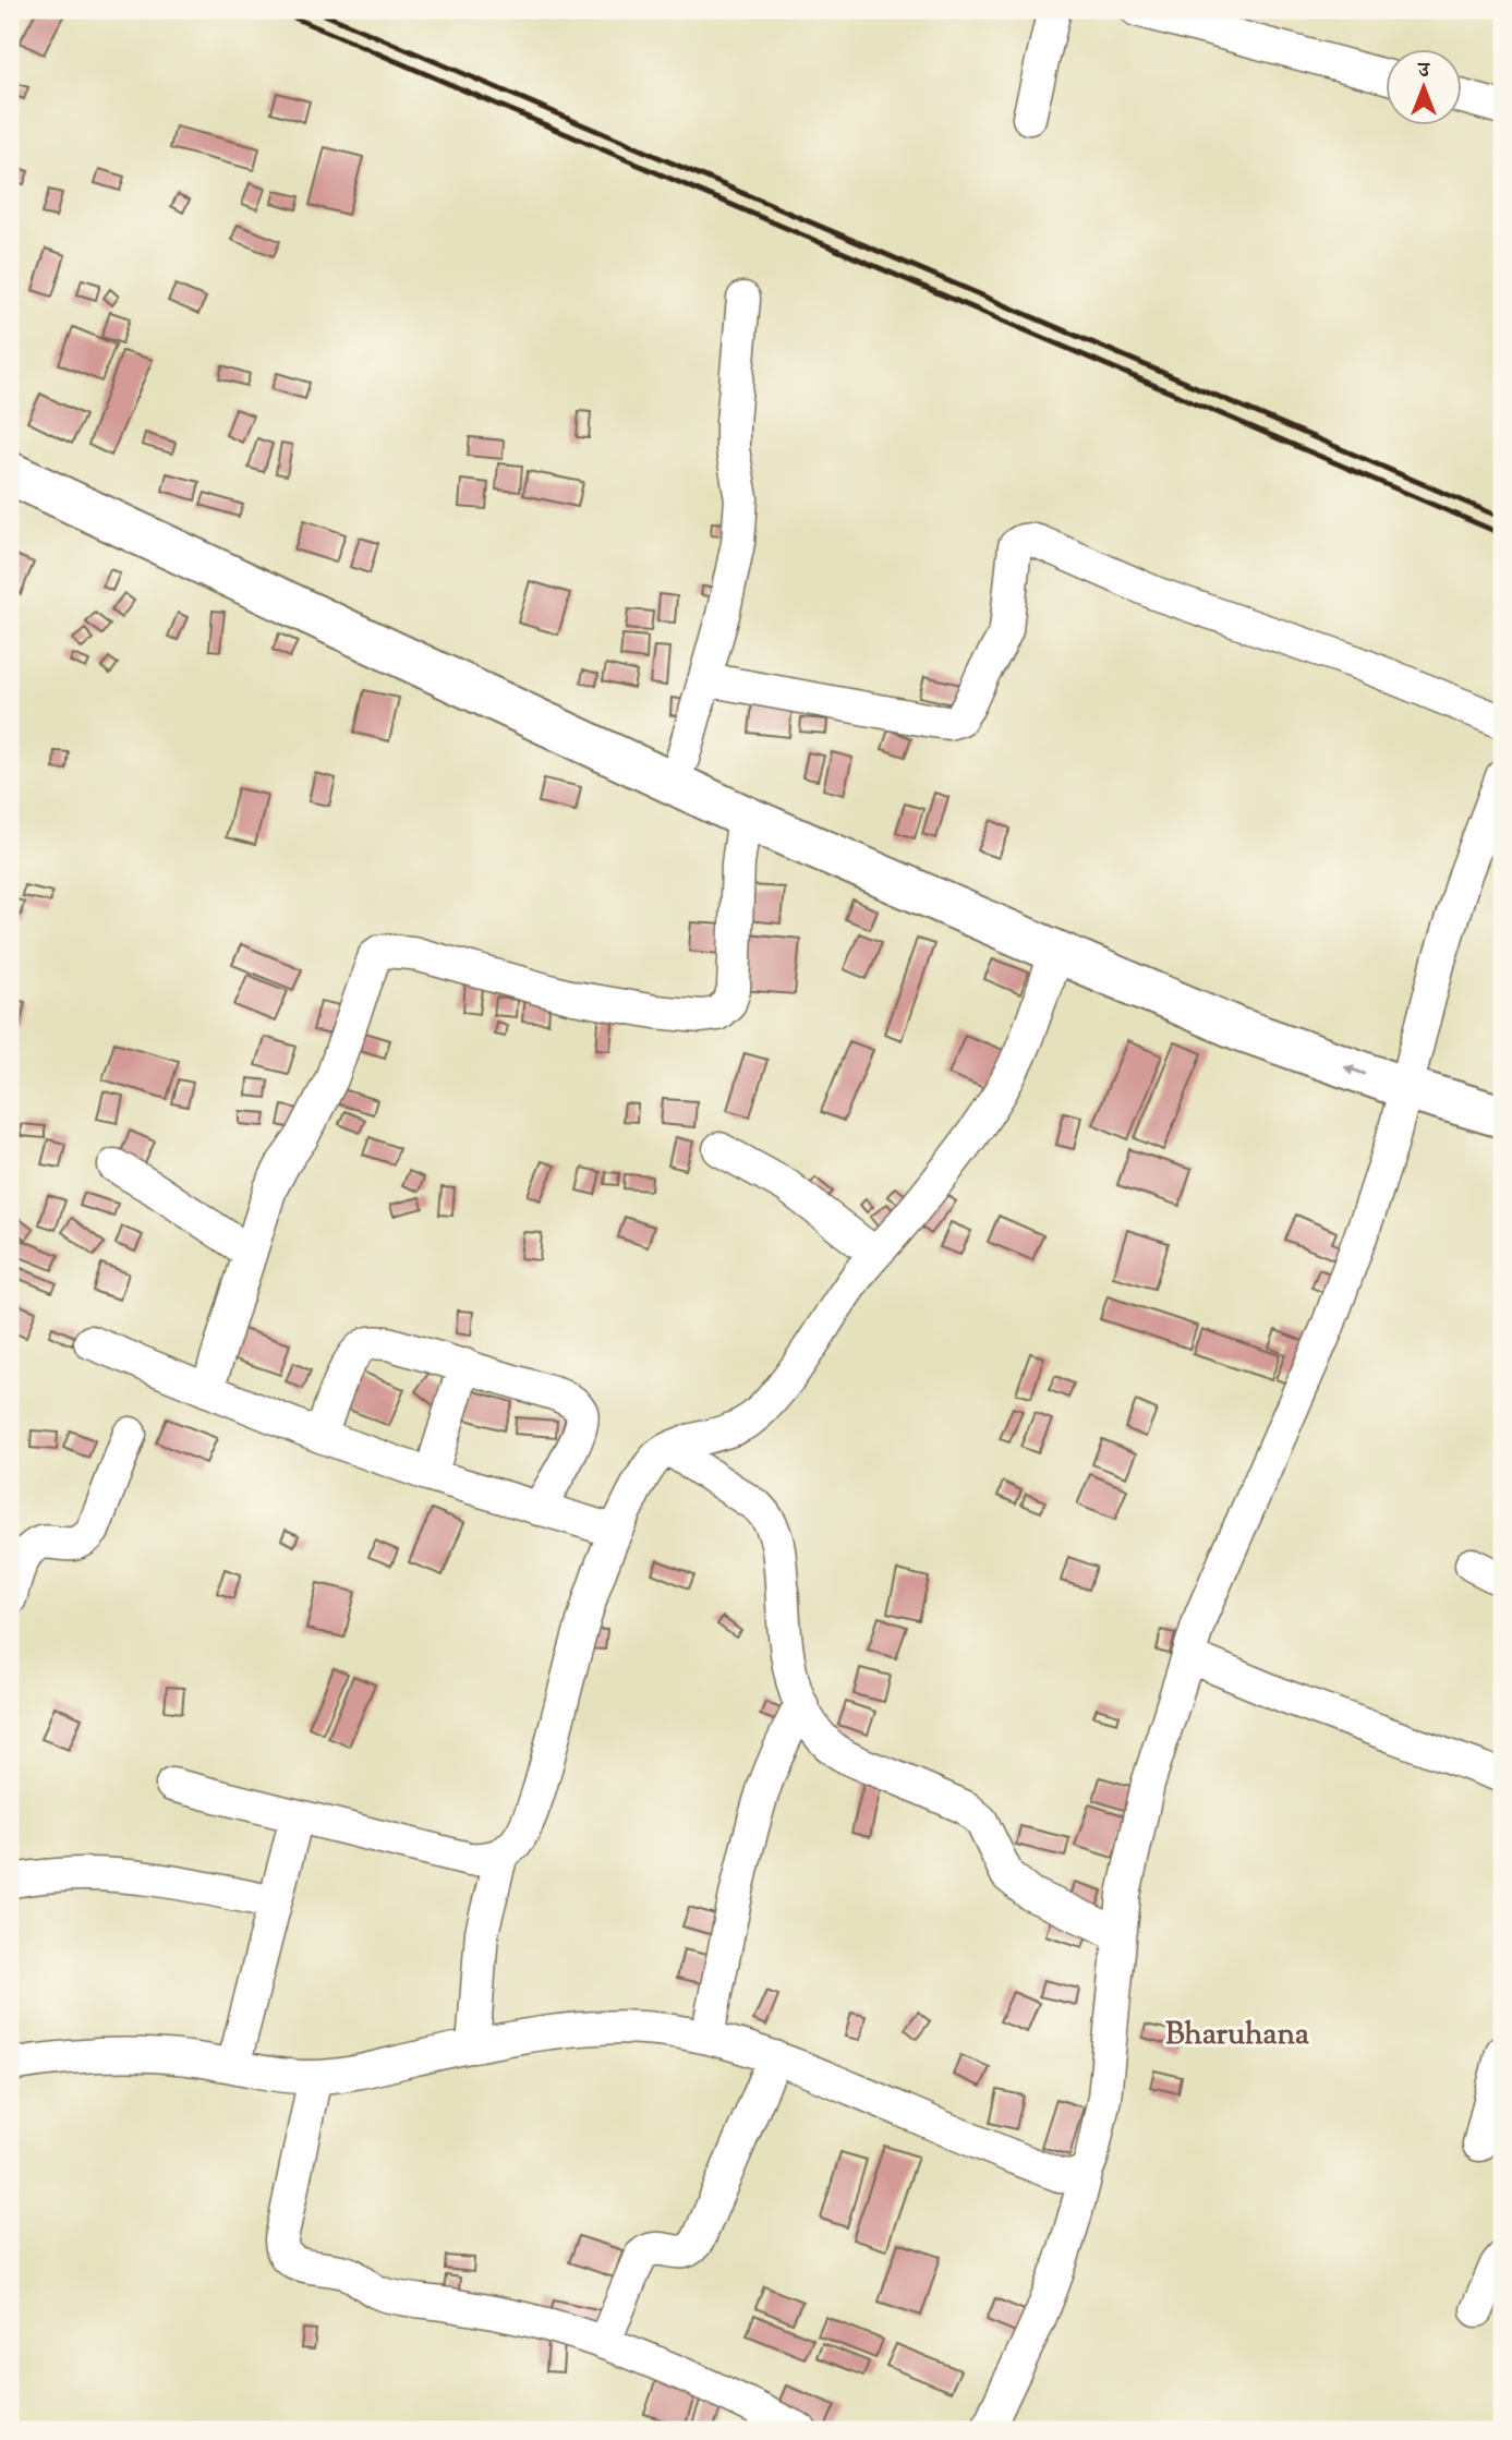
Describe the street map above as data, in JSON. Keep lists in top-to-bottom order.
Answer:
{
  "districts": ["Bharuhana"],
  "north": "top"
}
